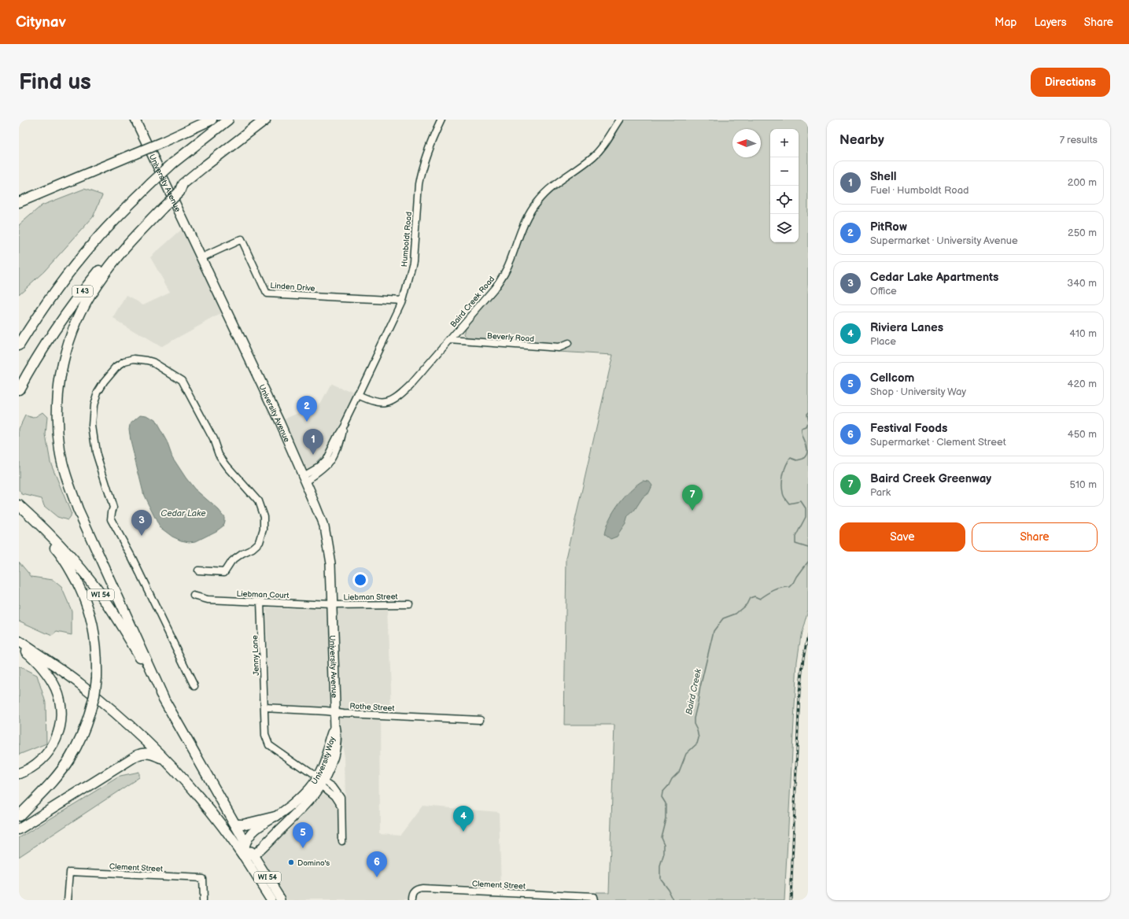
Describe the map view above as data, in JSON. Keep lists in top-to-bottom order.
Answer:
{
  "streets": {
    "highway": ["I 43", "WI 54"],
    "main road": ["University Avenue", "University Way"],
    "street": [
      "Humboldt Road",
      "Linden Drive",
      "Baird Creek Road",
      "Beverly Road",
      "Liebman Court",
      "Liebman Street",
      "Jenny Lane",
      "Rothe Street",
      "Clement Street"
    ]
  },
  "crossings": [
    ["University Avenue", "Humboldt Road"],
    ["University Avenue", "Linden Drive"],
    ["University Avenue", "Liebman Court"],
    ["University Avenue", "Liebman Street"],
    ["University Avenue", "Rothe Street"],
    ["University Avenue", "University Way"],
    ["Humboldt Road", "Linden Drive"],
    ["Humboldt Road", "Baird Creek Road"],
    ["Baird Creek Road", "Beverly Road"],
    ["Liebman Court", "Liebman Street"],
    ["Liebman Court", "Jenny Lane"],
    ["WI 54", "University Way"],
    ["Jenny Lane", "Rothe Street"],
    ["Jenny Lane", "University Way"]
  ],
  "water": ["Cedar Lake", "Baird Creek"],
  "places": ["Domino's"],
  "north": "left",
  "page": {
    "header": "Citynav",
    "nav": ["Map", "Layers", "Share"],
    "buttons": [
      "Directions",
      ["Save", "Share"]
    ],
    "title": "Find us",
    "heading": ["Nearby", "7 results"],
    "map_buttons": ["+", "−"],
    "list": [
      {
        "mark": "1",
        "name": "Shell",
        "note": "Fuel · Humboldt Road",
        "value": "200 m"
      },
      {
        "mark": "2",
        "name": "PitRow",
        "note": "Supermarket · University Avenue",
        "value": "250 m"
      },
      {
        "mark": "3",
        "name": "Cedar Lake Apartments",
        "note": "Office",
        "value": "340 m"
      },
      {
        "mark": "4",
        "name": "Riviera Lanes",
        "note": "Place",
        "value": "410 m"
      },
      {
        "mark": "5",
        "name": "Cellcom",
        "note": "Shop · University Way",
        "value": "420 m"
      },
      {
        "mark": "6",
        "name": "Festival Foods",
        "note": "Supermarket · Clement Street",
        "value": "450 m"
      },
      {
        "mark": "7",
        "name": "Baird Creek Greenway",
        "note": "Park",
        "value": "510 m"
      }
    ],
    "pins": [
      "2",
      "1",
      "7",
      "3",
      "4",
      "5",
      "6"
    ]
  }
}
